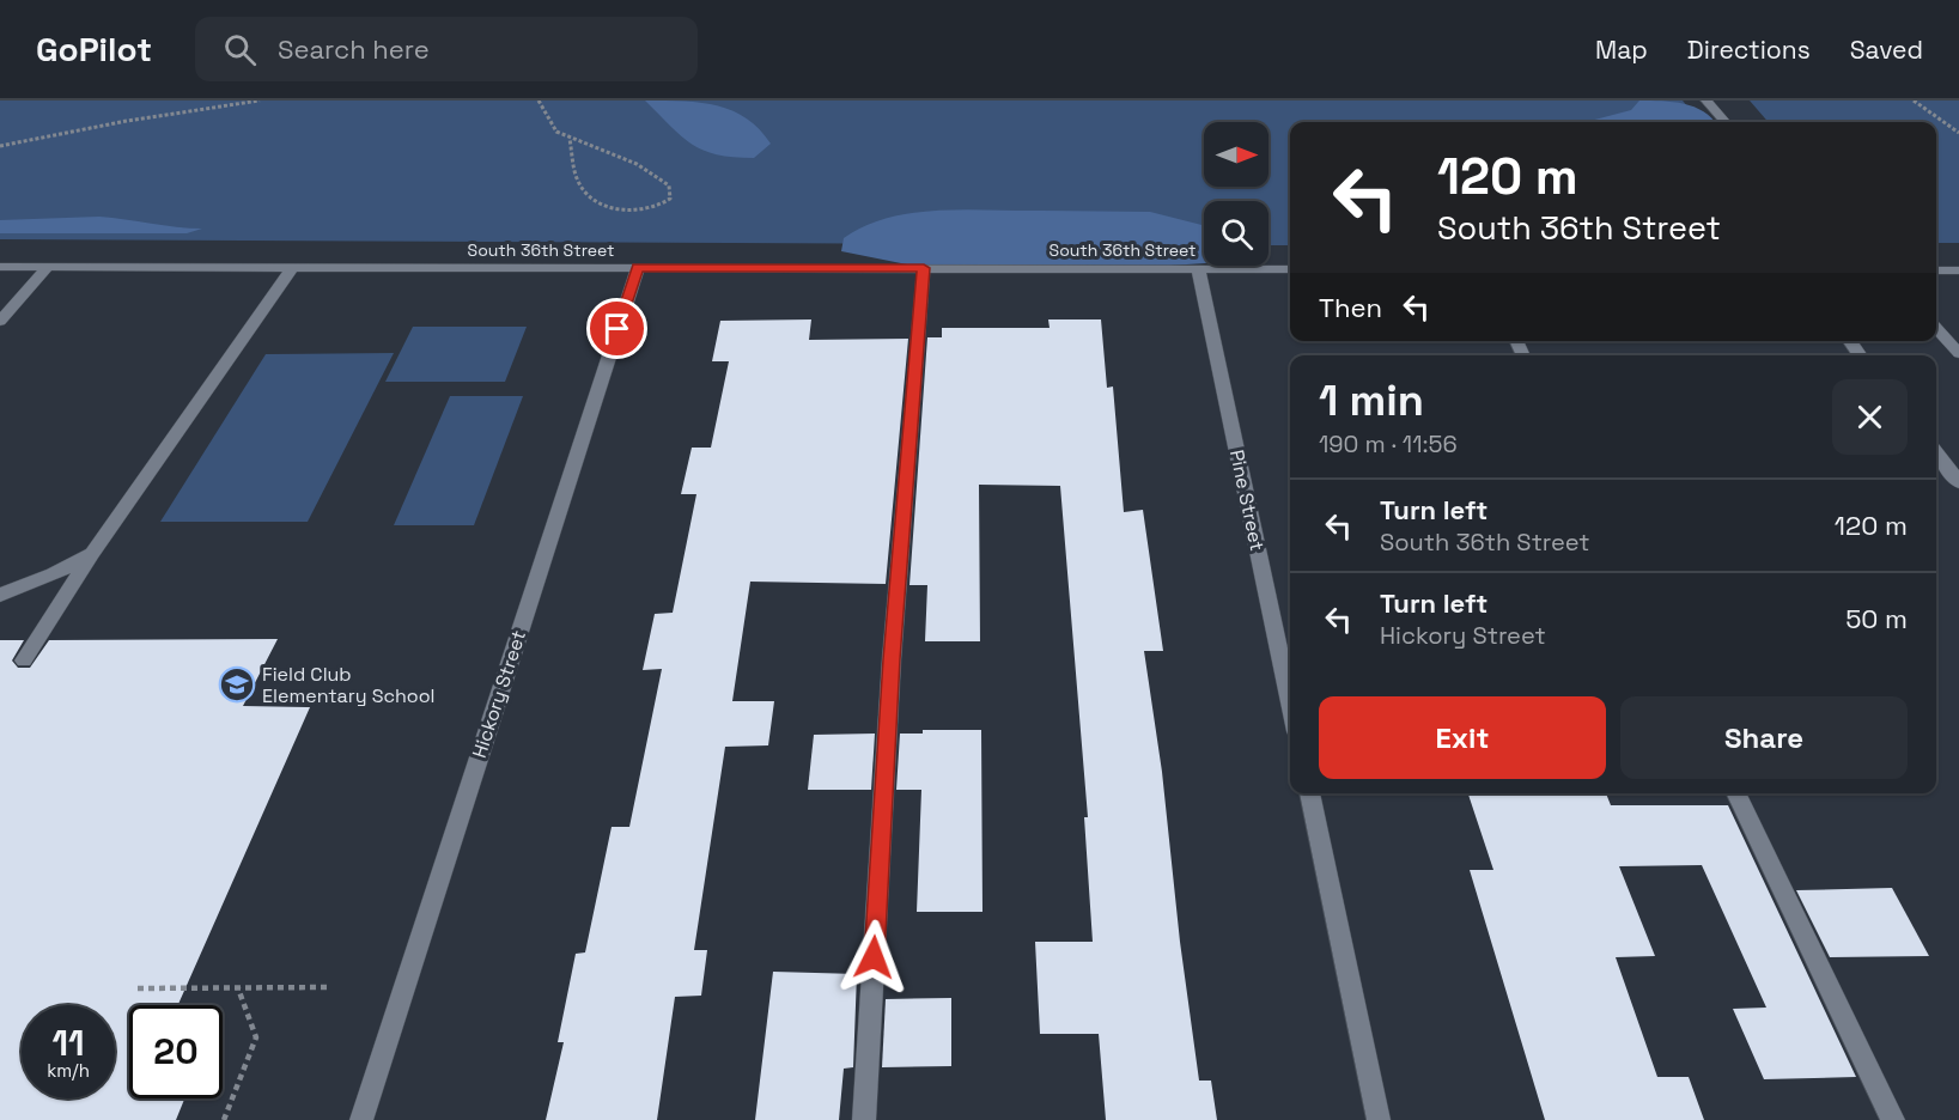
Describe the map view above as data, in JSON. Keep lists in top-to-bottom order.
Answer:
{
  "streets": {
    "street": ["South 36th Street", "Pine Street", "Hickory Street"]
  },
  "crossings": [
    ["South 36th Street", "Pine Street"],
    ["South 36th Street", "Hickory Street"]
  ],
  "places": {
    "school or university": ["Field Club Elementary School"]
  },
  "north": "right",
  "page": {
    "header": "GoPilot",
    "search": "Search here",
    "nav": ["Map", "Directions", "Saved"],
    "turn": ["120 m", "South 36th Street"],
    "then": "Then",
    "heading": ["1 min", "190 m · 11:56"],
    "list": [
      {
        "name": "Turn left",
        "note": "South 36th Street",
        "value": "120 m"
      },
      {
        "name": "Turn left",
        "note": "Hickory Street",
        "value": "50 m"
      }
    ],
    "buttons": ["Exit", "Share"],
    "speed": "11 km/h",
    "limit": "20"
  }
}
